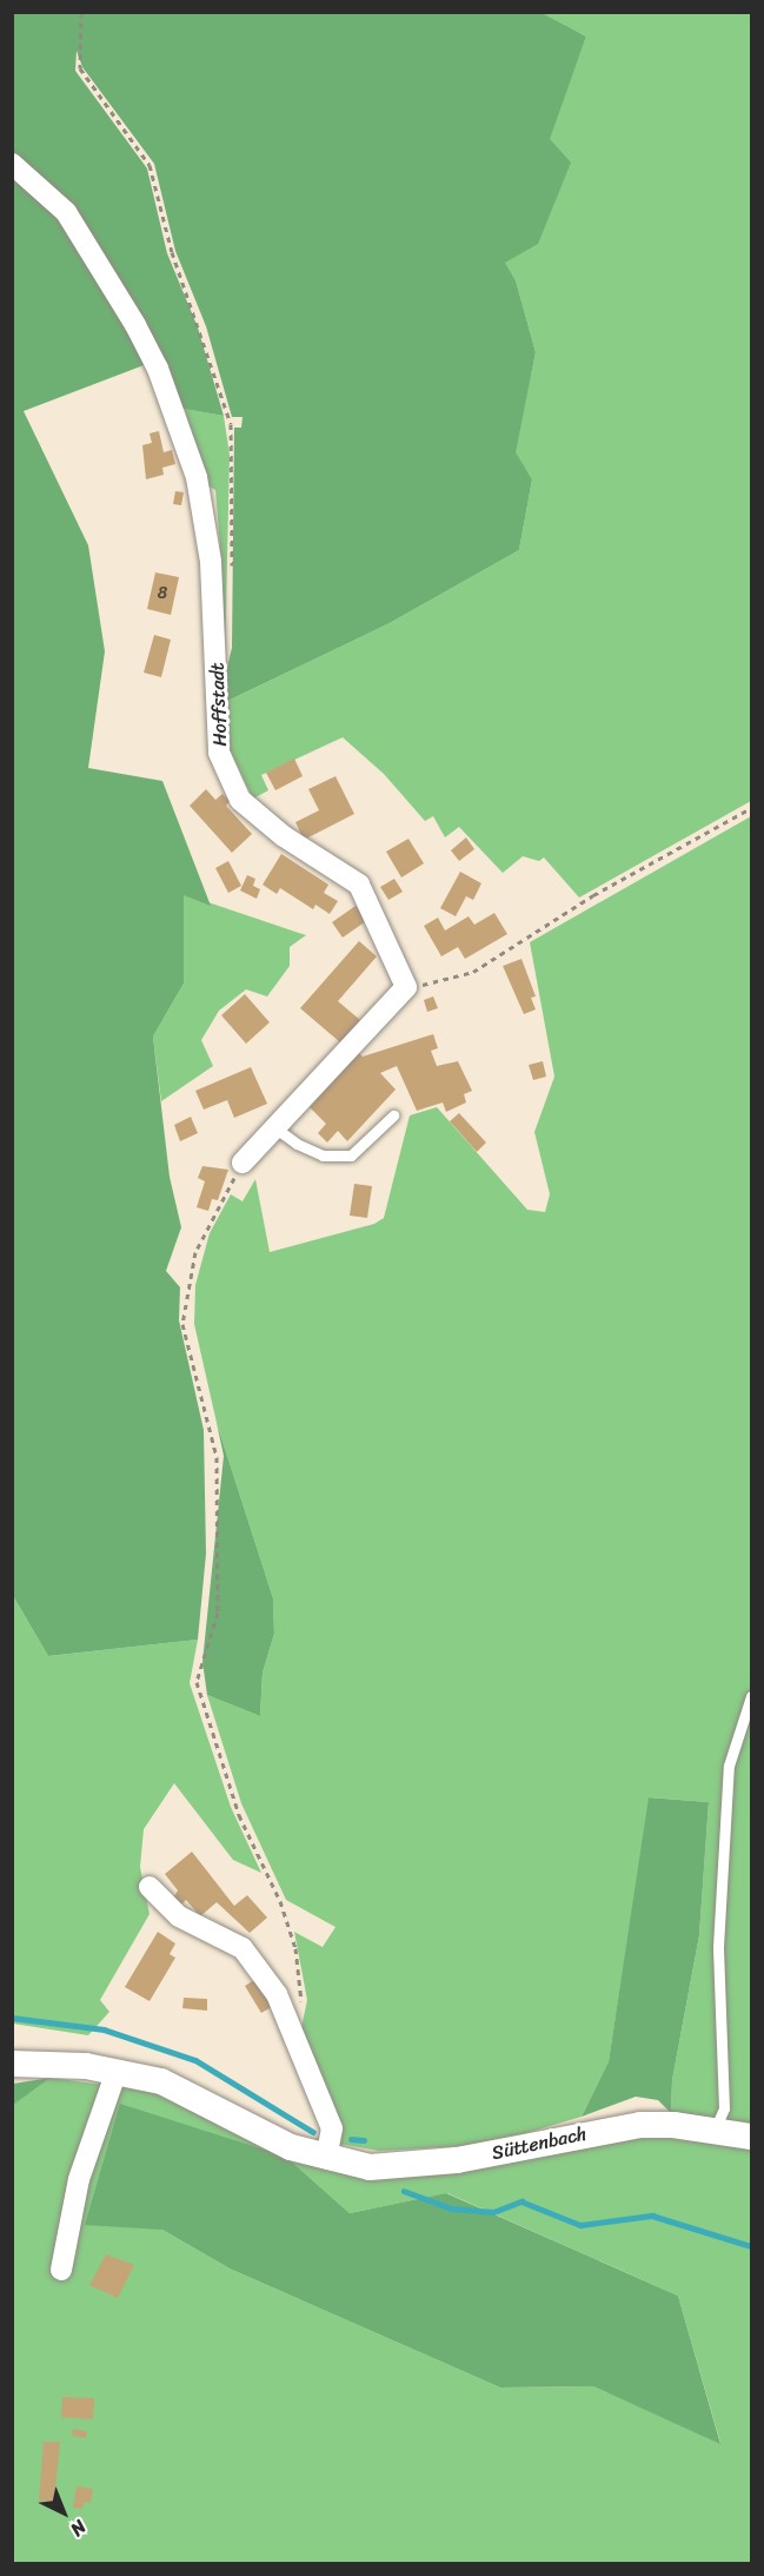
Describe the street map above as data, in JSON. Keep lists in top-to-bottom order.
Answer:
{
  "streets": {
    "street": ["Hoffstadt", "Süttenbach"]
  },
  "house_numbers": ["8"],
  "north": "bottom right"
}
